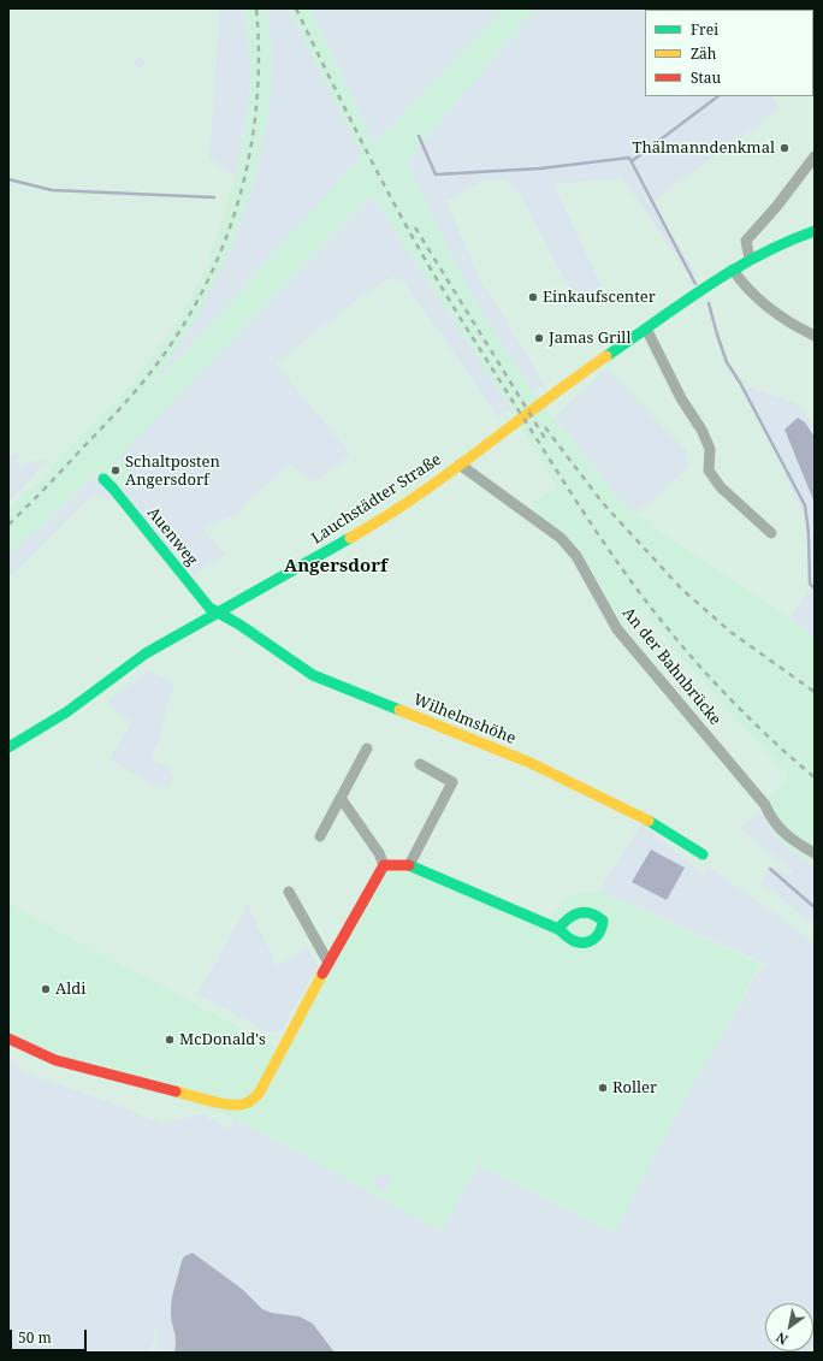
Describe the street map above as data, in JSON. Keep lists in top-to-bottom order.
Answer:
{
  "streets": {
    "street": [
      "Lauchstädter Straße",
      "Auenweg",
      "An der Bahnbrücke",
      "Wilhelmshöhe"
    ]
  },
  "crossings": [
    ["Lauchstädter Straße", "Auenweg"],
    ["Lauchstädter Straße", "An der Bahnbrücke"],
    ["Lauchstädter Straße", "Wilhelmshöhe"],
    ["Auenweg", "Wilhelmshöhe"]
  ],
  "districts": ["Angersdorf"],
  "places": [
    "Thälmanndenkmal",
    "Einkaufscenter",
    "Jamas Grill",
    "Schaltposten Angersdorf",
    "Aldi",
    "McDonald's",
    "Roller"
  ],
  "legend": ["Frei", "Zäh", "Stau"],
  "scale_bar": "50 m",
  "north": "bottom left"
}
